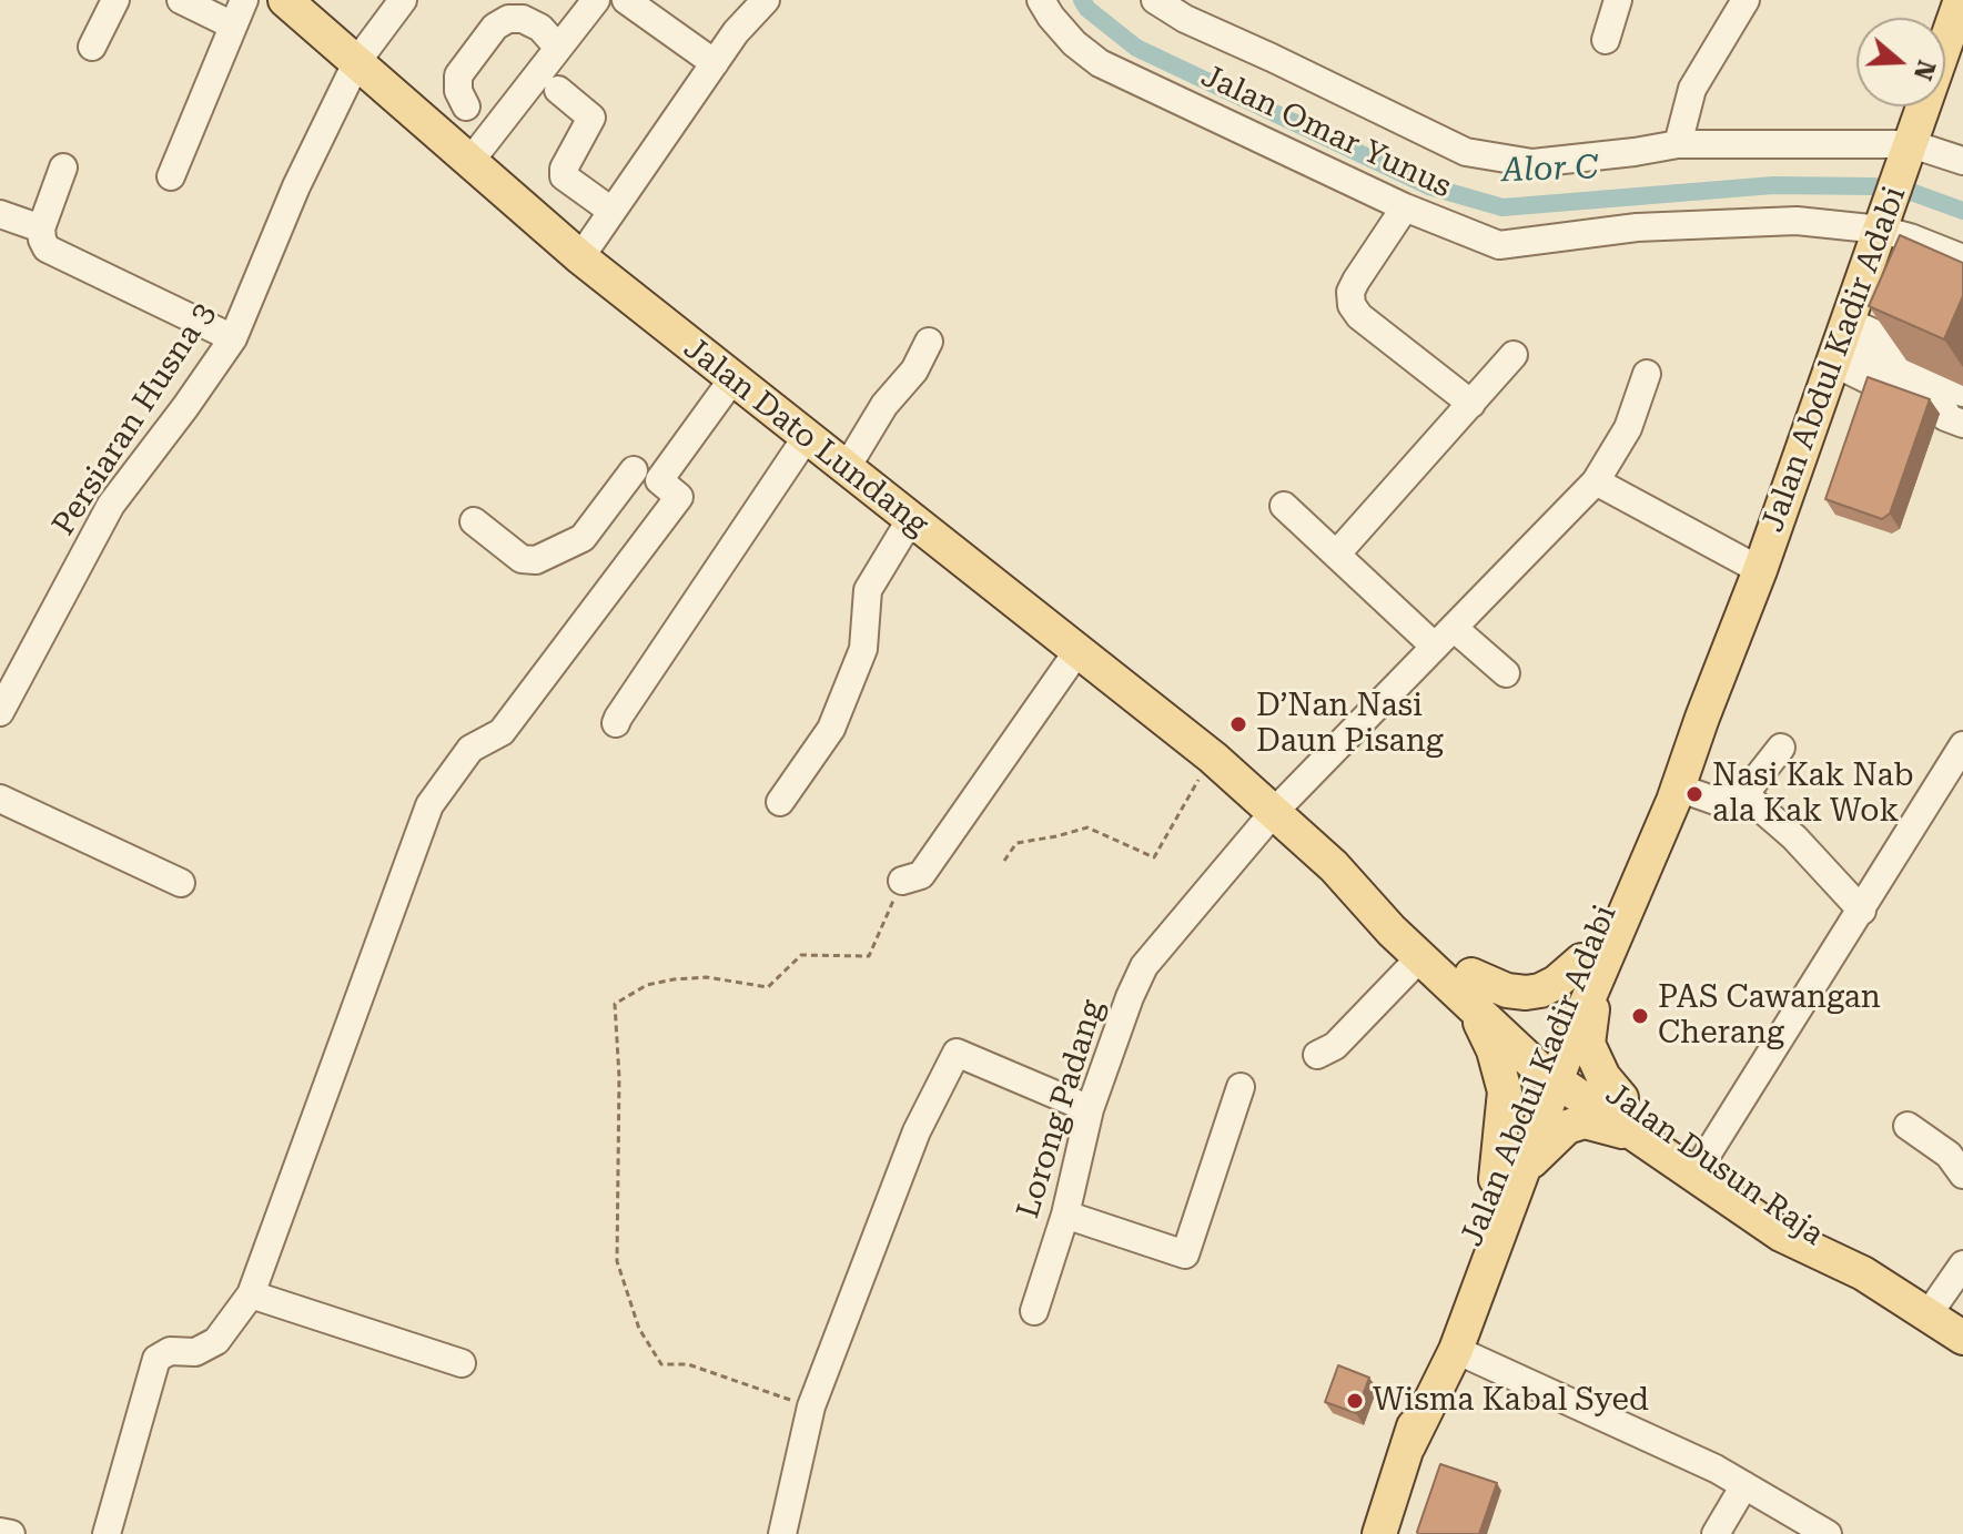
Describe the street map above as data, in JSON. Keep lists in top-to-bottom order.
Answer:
{
  "streets": {
    "main road": ["Jalan Abdul Kadir Adabi", "Jalan Dato Lundang", "Jalan Dusun Raja"],
    "street": ["Jalan Omar Yunus", "Persiaran Husna 3", "Lorong Padang"]
  },
  "crossings": [
    ["Jalan Omar Yunus", "Jalan Abdul Kadir Adabi"],
    ["Jalan Abdul Kadir Adabi", "Jalan Dato Lundang"],
    ["Jalan Abdul Kadir Adabi", "Jalan Dusun Raja"],
    ["Persiaran Husna 3", "Jalan Dato Lundang"],
    ["Jalan Dato Lundang", "Lorong Padang"],
    ["Jalan Dato Lundang", "Jalan Dusun Raja"]
  ],
  "water": ["Alor C"],
  "places": [
    "D’Nan Nasi Daun Pisang",
    "Nasi Kak Nab ala Kak Wok",
    "PAS Cawangan Cherang",
    "Wisma Kabal Syed"
  ],
  "north": "right"
}
